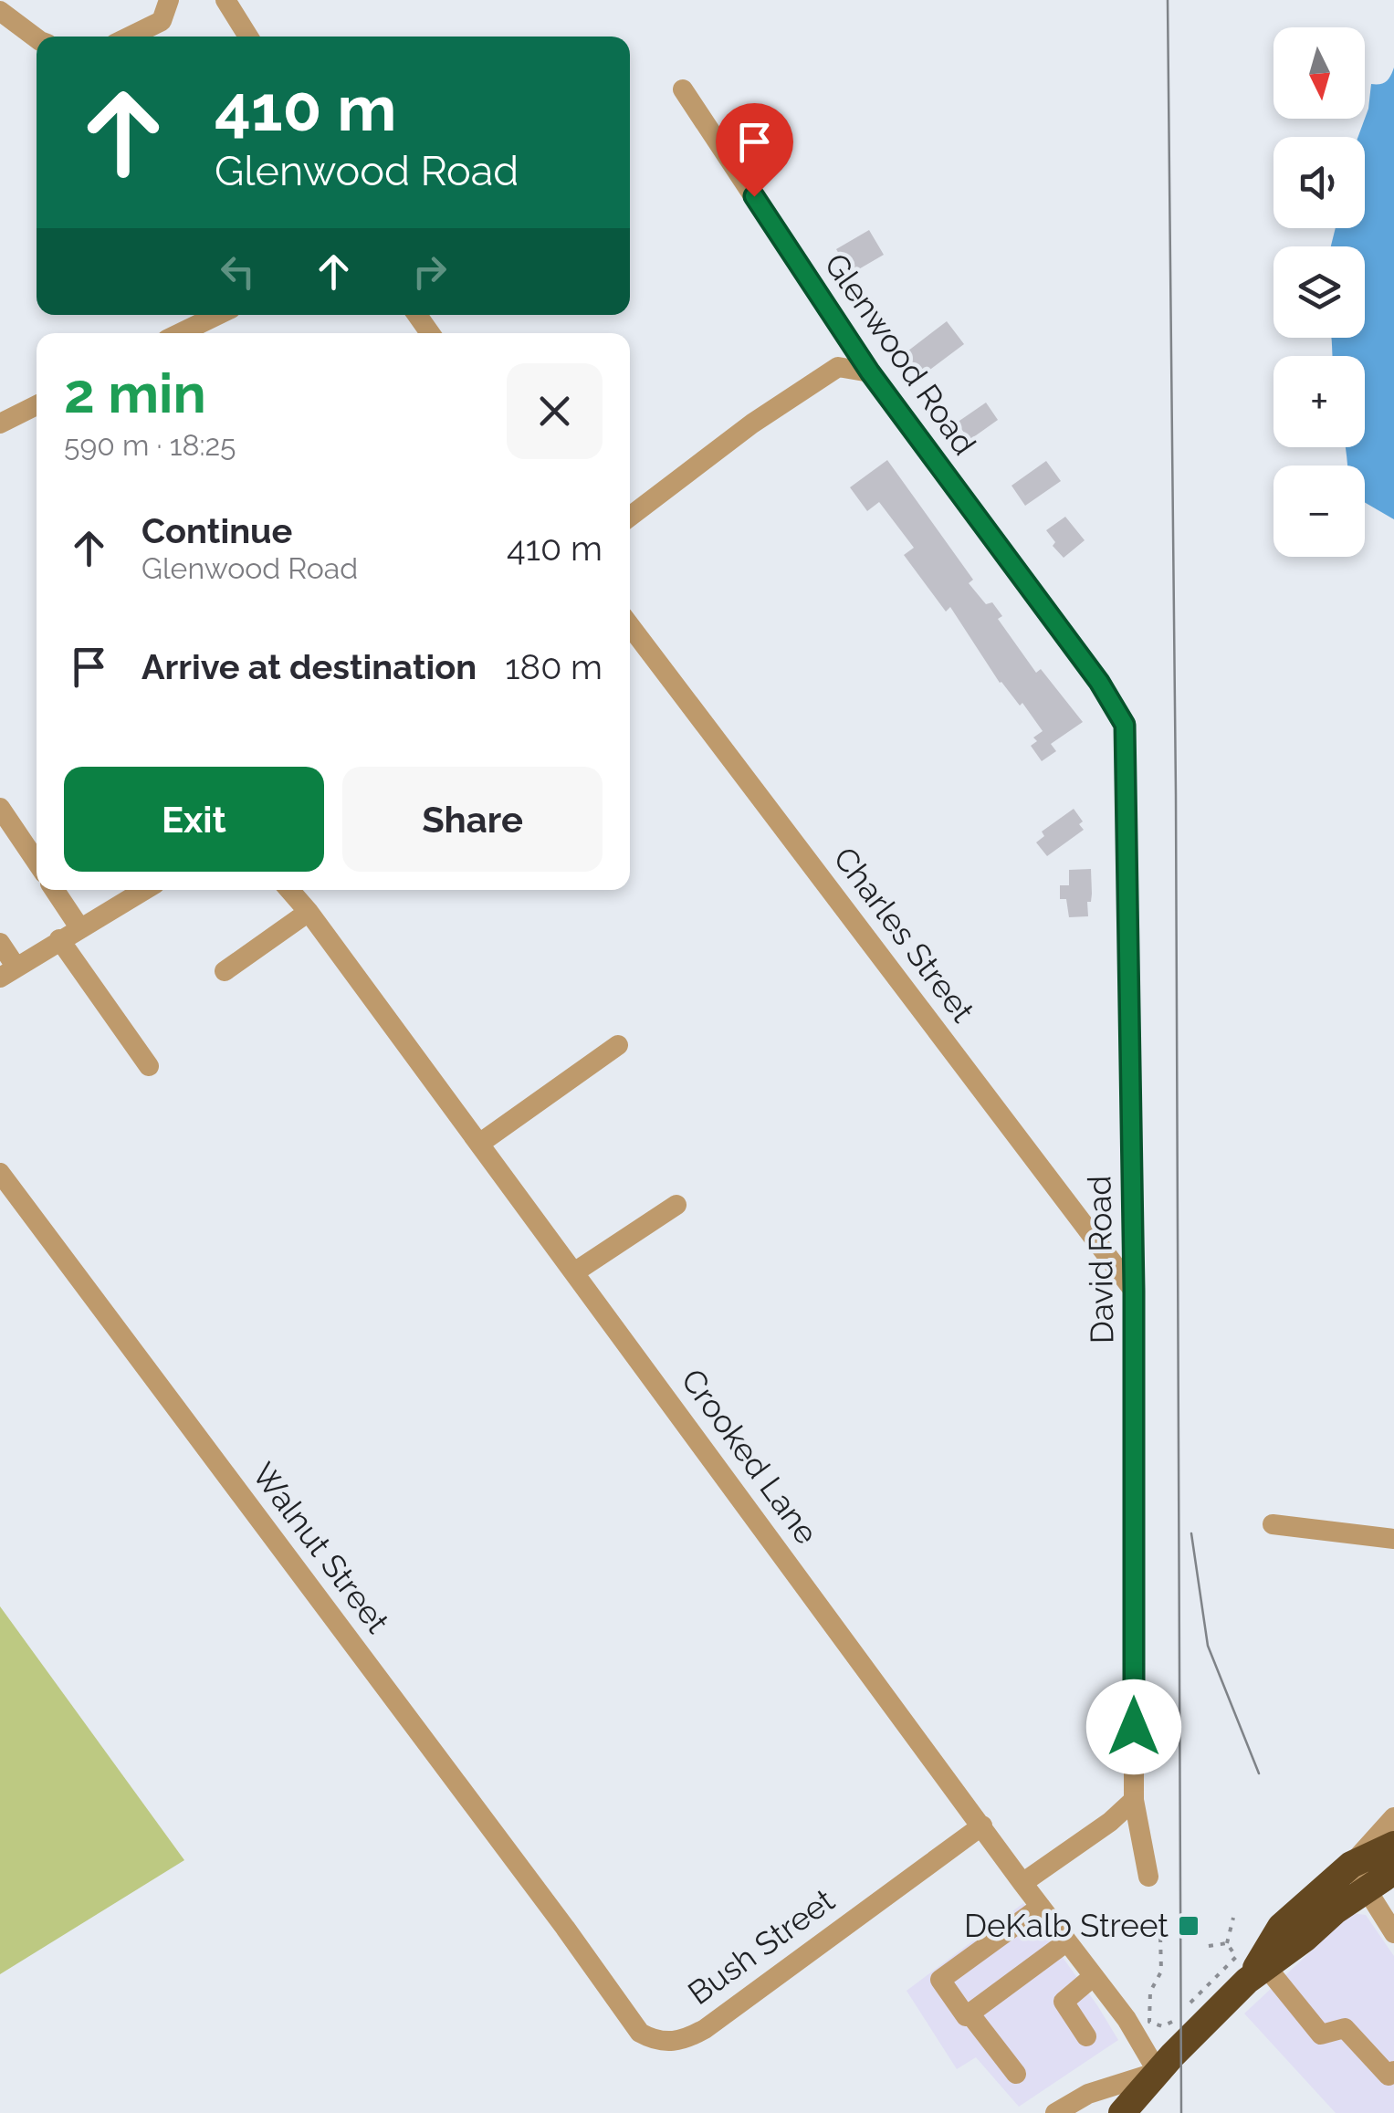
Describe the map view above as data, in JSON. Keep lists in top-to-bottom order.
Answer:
{
  "streets": {
    "street": [
      "Glenwood Road",
      "Charles Street",
      "David Road",
      "Crooked Lane",
      "Walnut Street",
      "Bush Street"
    ]
  },
  "crossings": [
    ["Glenwood Road", "David Road"],
    ["Charles Street", "David Road"],
    ["Crooked Lane", "Bush Street"],
    ["Walnut Street", "Bush Street"]
  ],
  "places": {
    "transit": ["DeKalb Street"]
  },
  "north": "bottom",
  "page": {
    "map_buttons": ["+", "−"],
    "turn": ["410 m", "Glenwood Road"],
    "heading": ["2 min", "590 m · 18:25"],
    "list": [
      {
        "name": "Continue",
        "note": "Glenwood Road",
        "value": "410 m"
      },
      {
        "name": "Arrive at destination",
        "value": "180 m"
      }
    ],
    "buttons": ["Exit", "Share"]
  }
}
